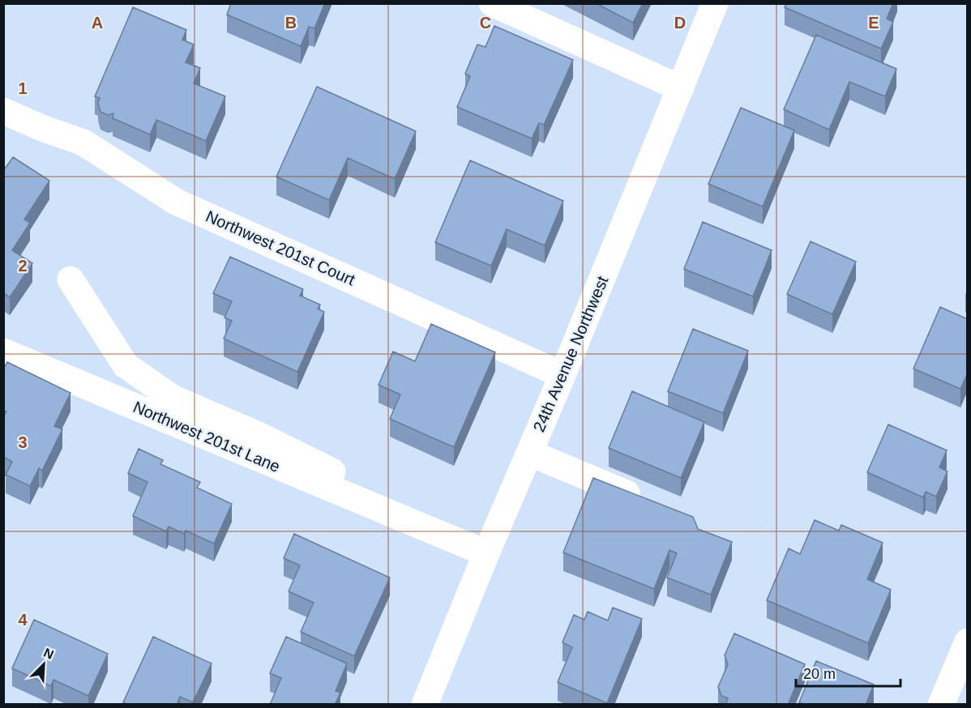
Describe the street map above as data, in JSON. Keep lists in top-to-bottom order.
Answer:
{
  "streets": {
    "street": ["Northwest 201st Court", "24th Avenue Northwest", "Northwest 201st Lane"]
  },
  "crossings": [
    ["Northwest 201st Court", "24th Avenue Northwest"],
    ["24th Avenue Northwest", "Northwest 201st Lane"]
  ],
  "scale_bar": "20 m",
  "north": "top right",
  "grid": {
    "columns": [
      "A",
      "B",
      "C",
      "D",
      "E"
    ],
    "rows": [
      "1",
      "2",
      "3",
      "4"
    ]
  }
}
